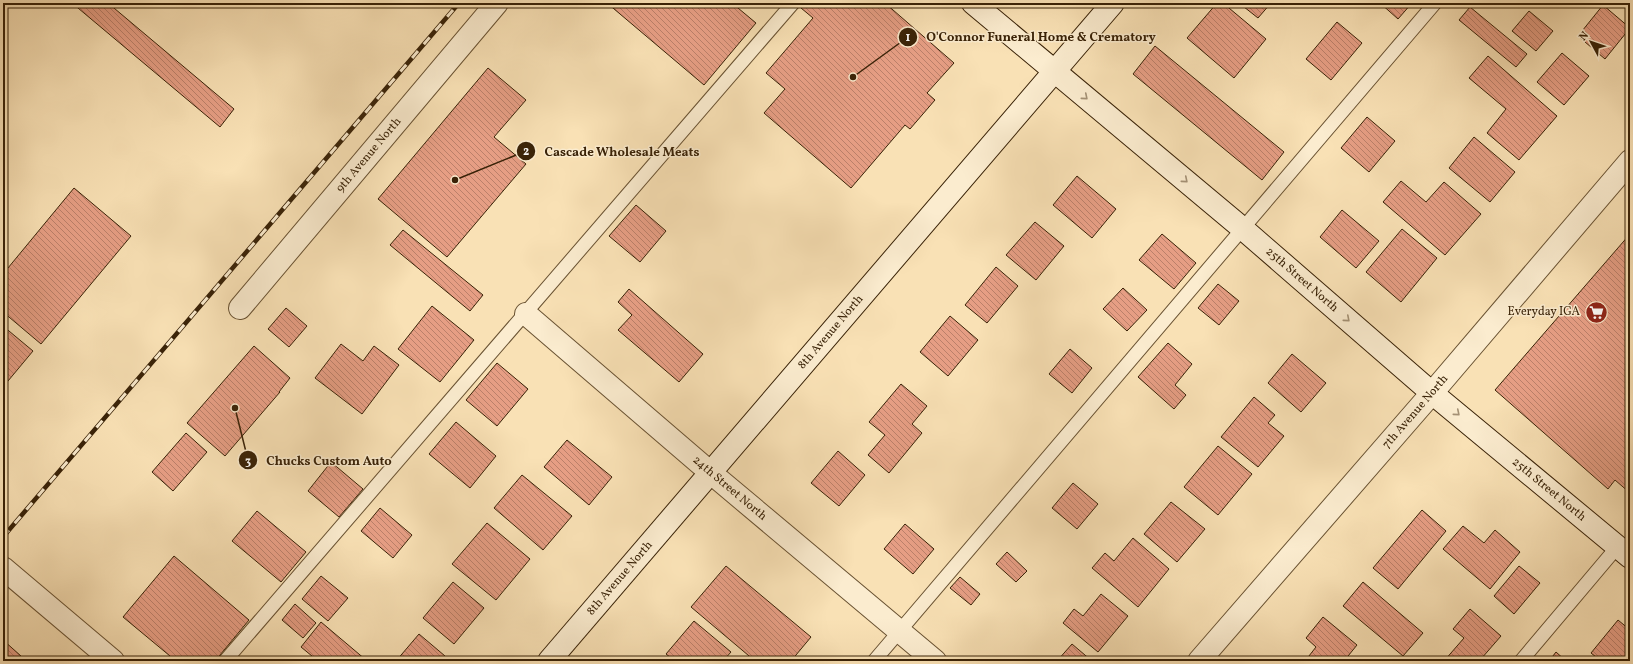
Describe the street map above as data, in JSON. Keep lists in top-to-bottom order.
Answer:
{
  "streets": {
    "street": [
      "9th Avenue North",
      "25th Street North",
      "8th Avenue North",
      "7th Avenue North",
      "24th Street North"
    ]
  },
  "crossings": [
    ["25th Street North", "8th Avenue North"],
    ["25th Street North", "7th Avenue North"],
    ["8th Avenue North", "24th Street North"]
  ],
  "one_way": ["25th Street North"],
  "places": {
    "other": ["O'Connor Funeral Home & Crematory", "Cascade Wholesale Meats", "Chucks Custom Auto"],
    "supermarket": ["Everyday IGA"]
  },
  "north": "top left"
}
